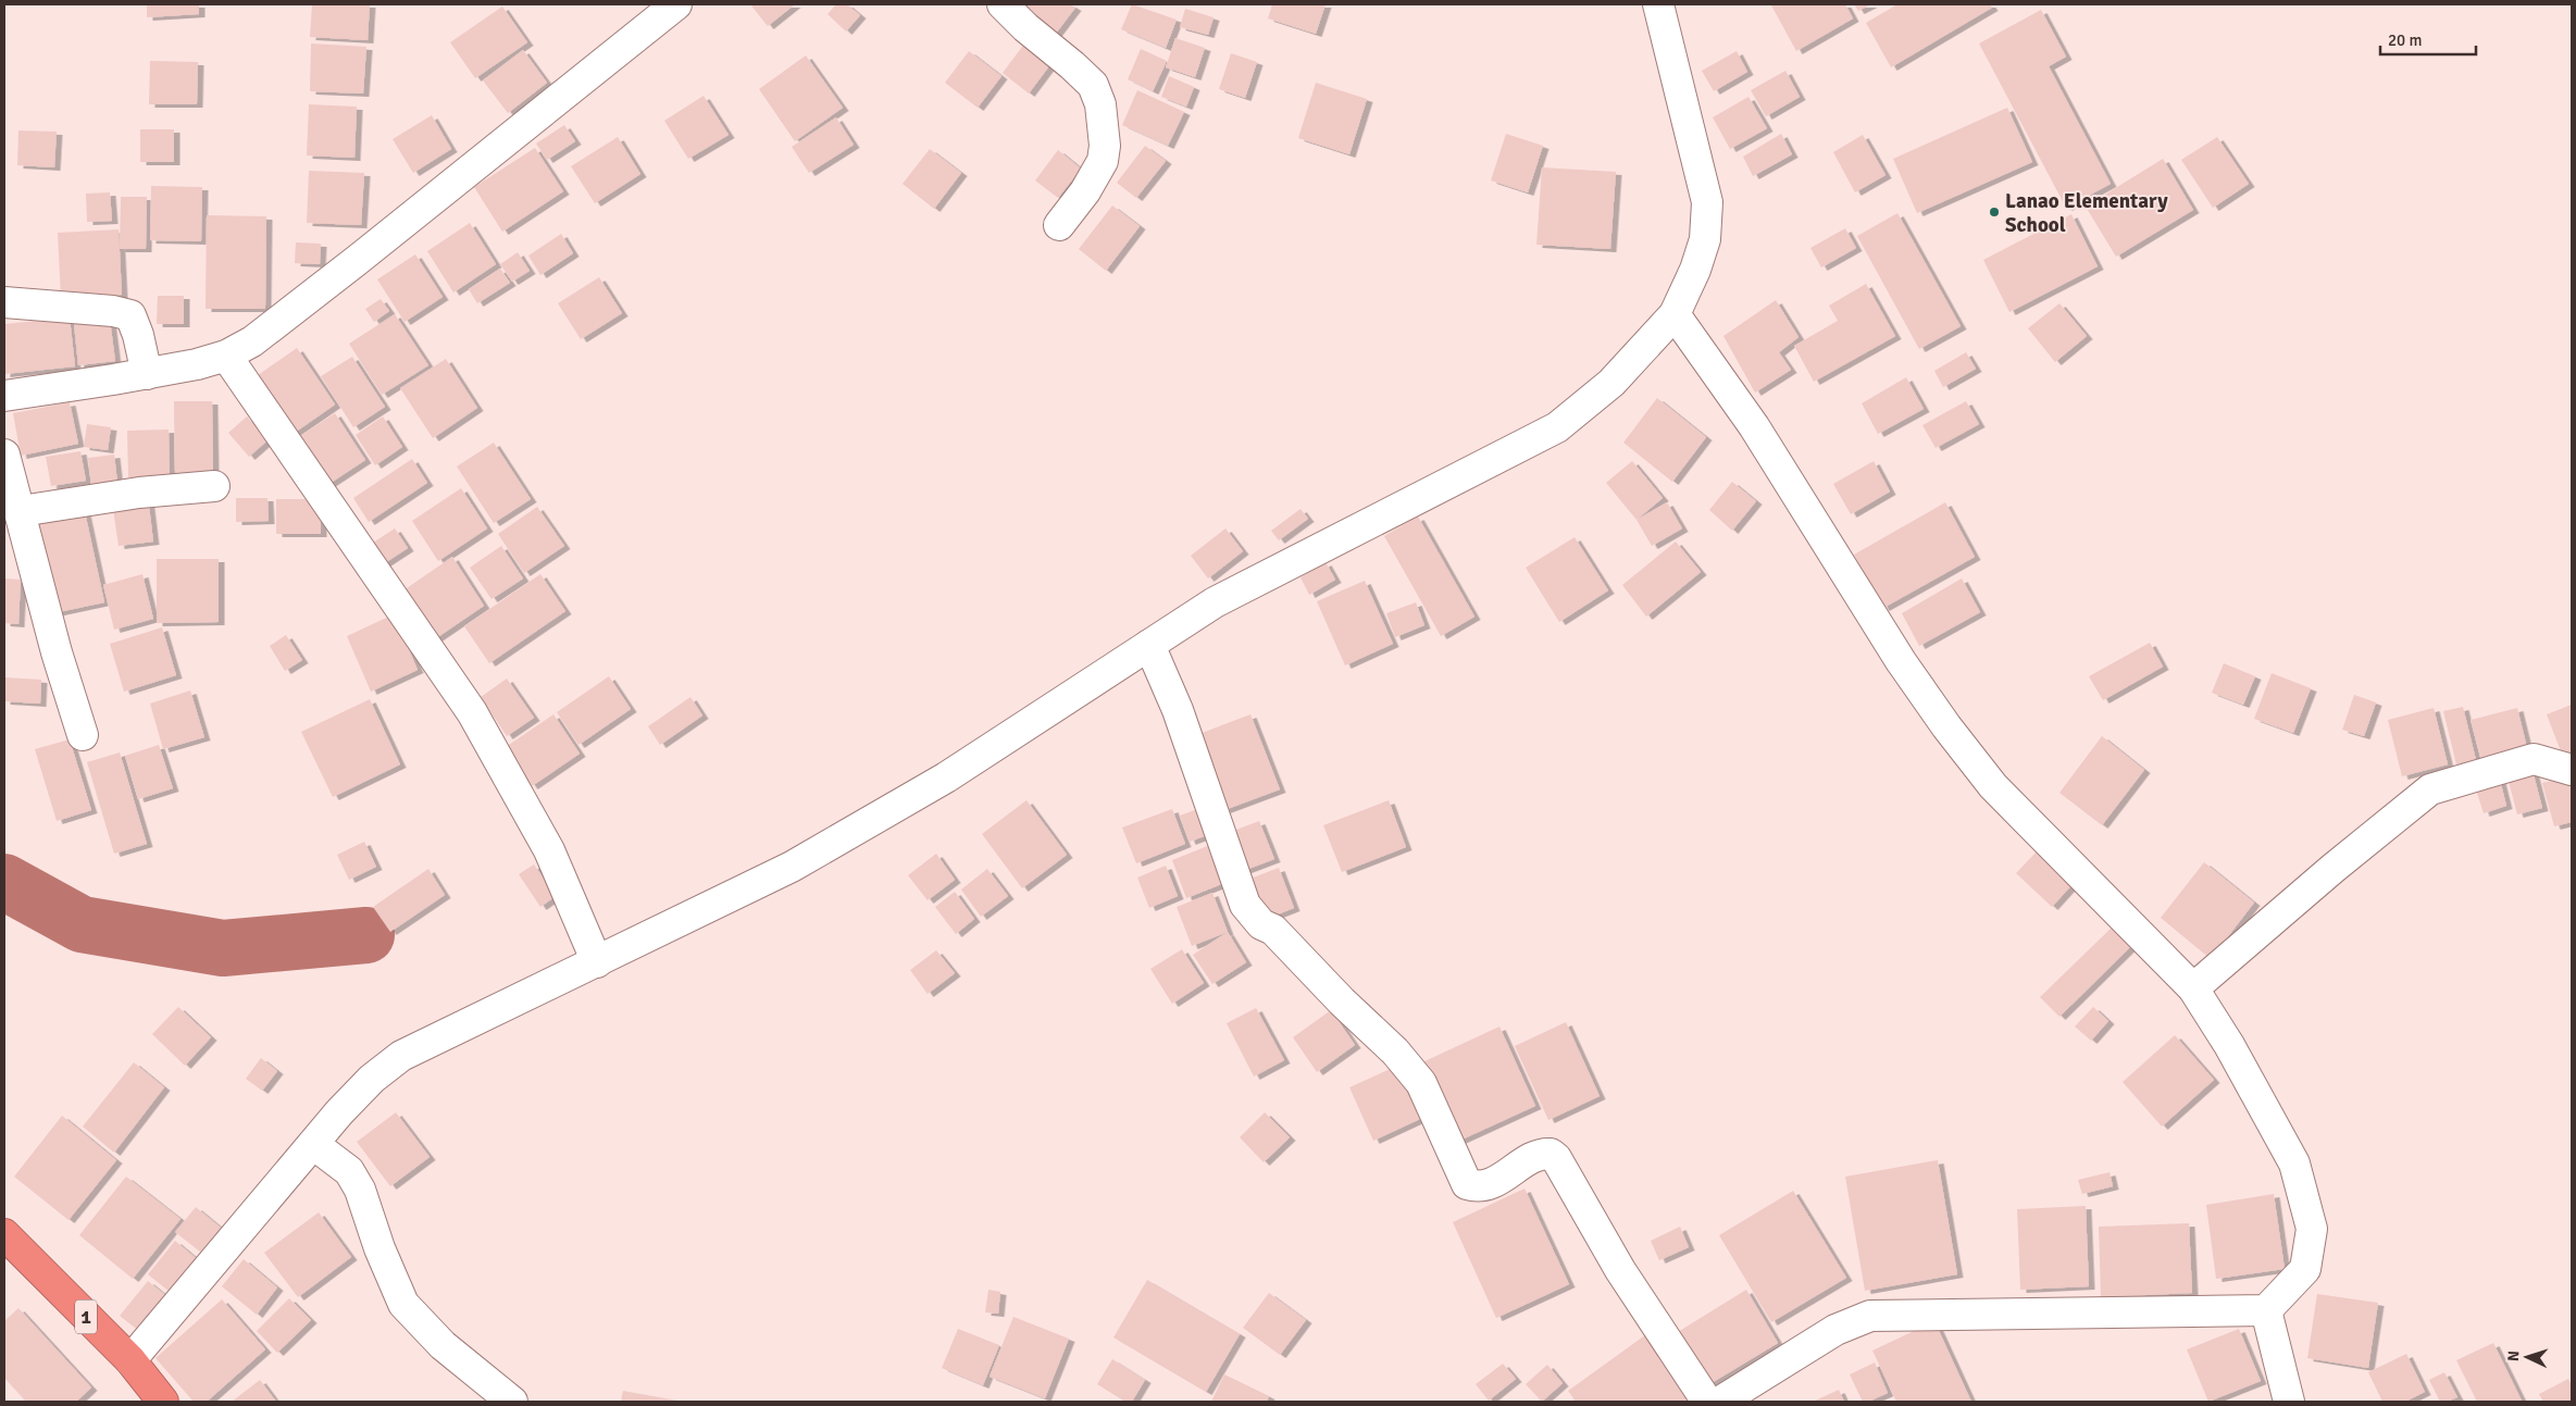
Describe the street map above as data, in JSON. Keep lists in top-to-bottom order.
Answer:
{
  "streets": {
    "highway": ["1"]
  },
  "places": ["Lanao Elementary School"],
  "scale_bar": "20 m",
  "north": "left"
}
